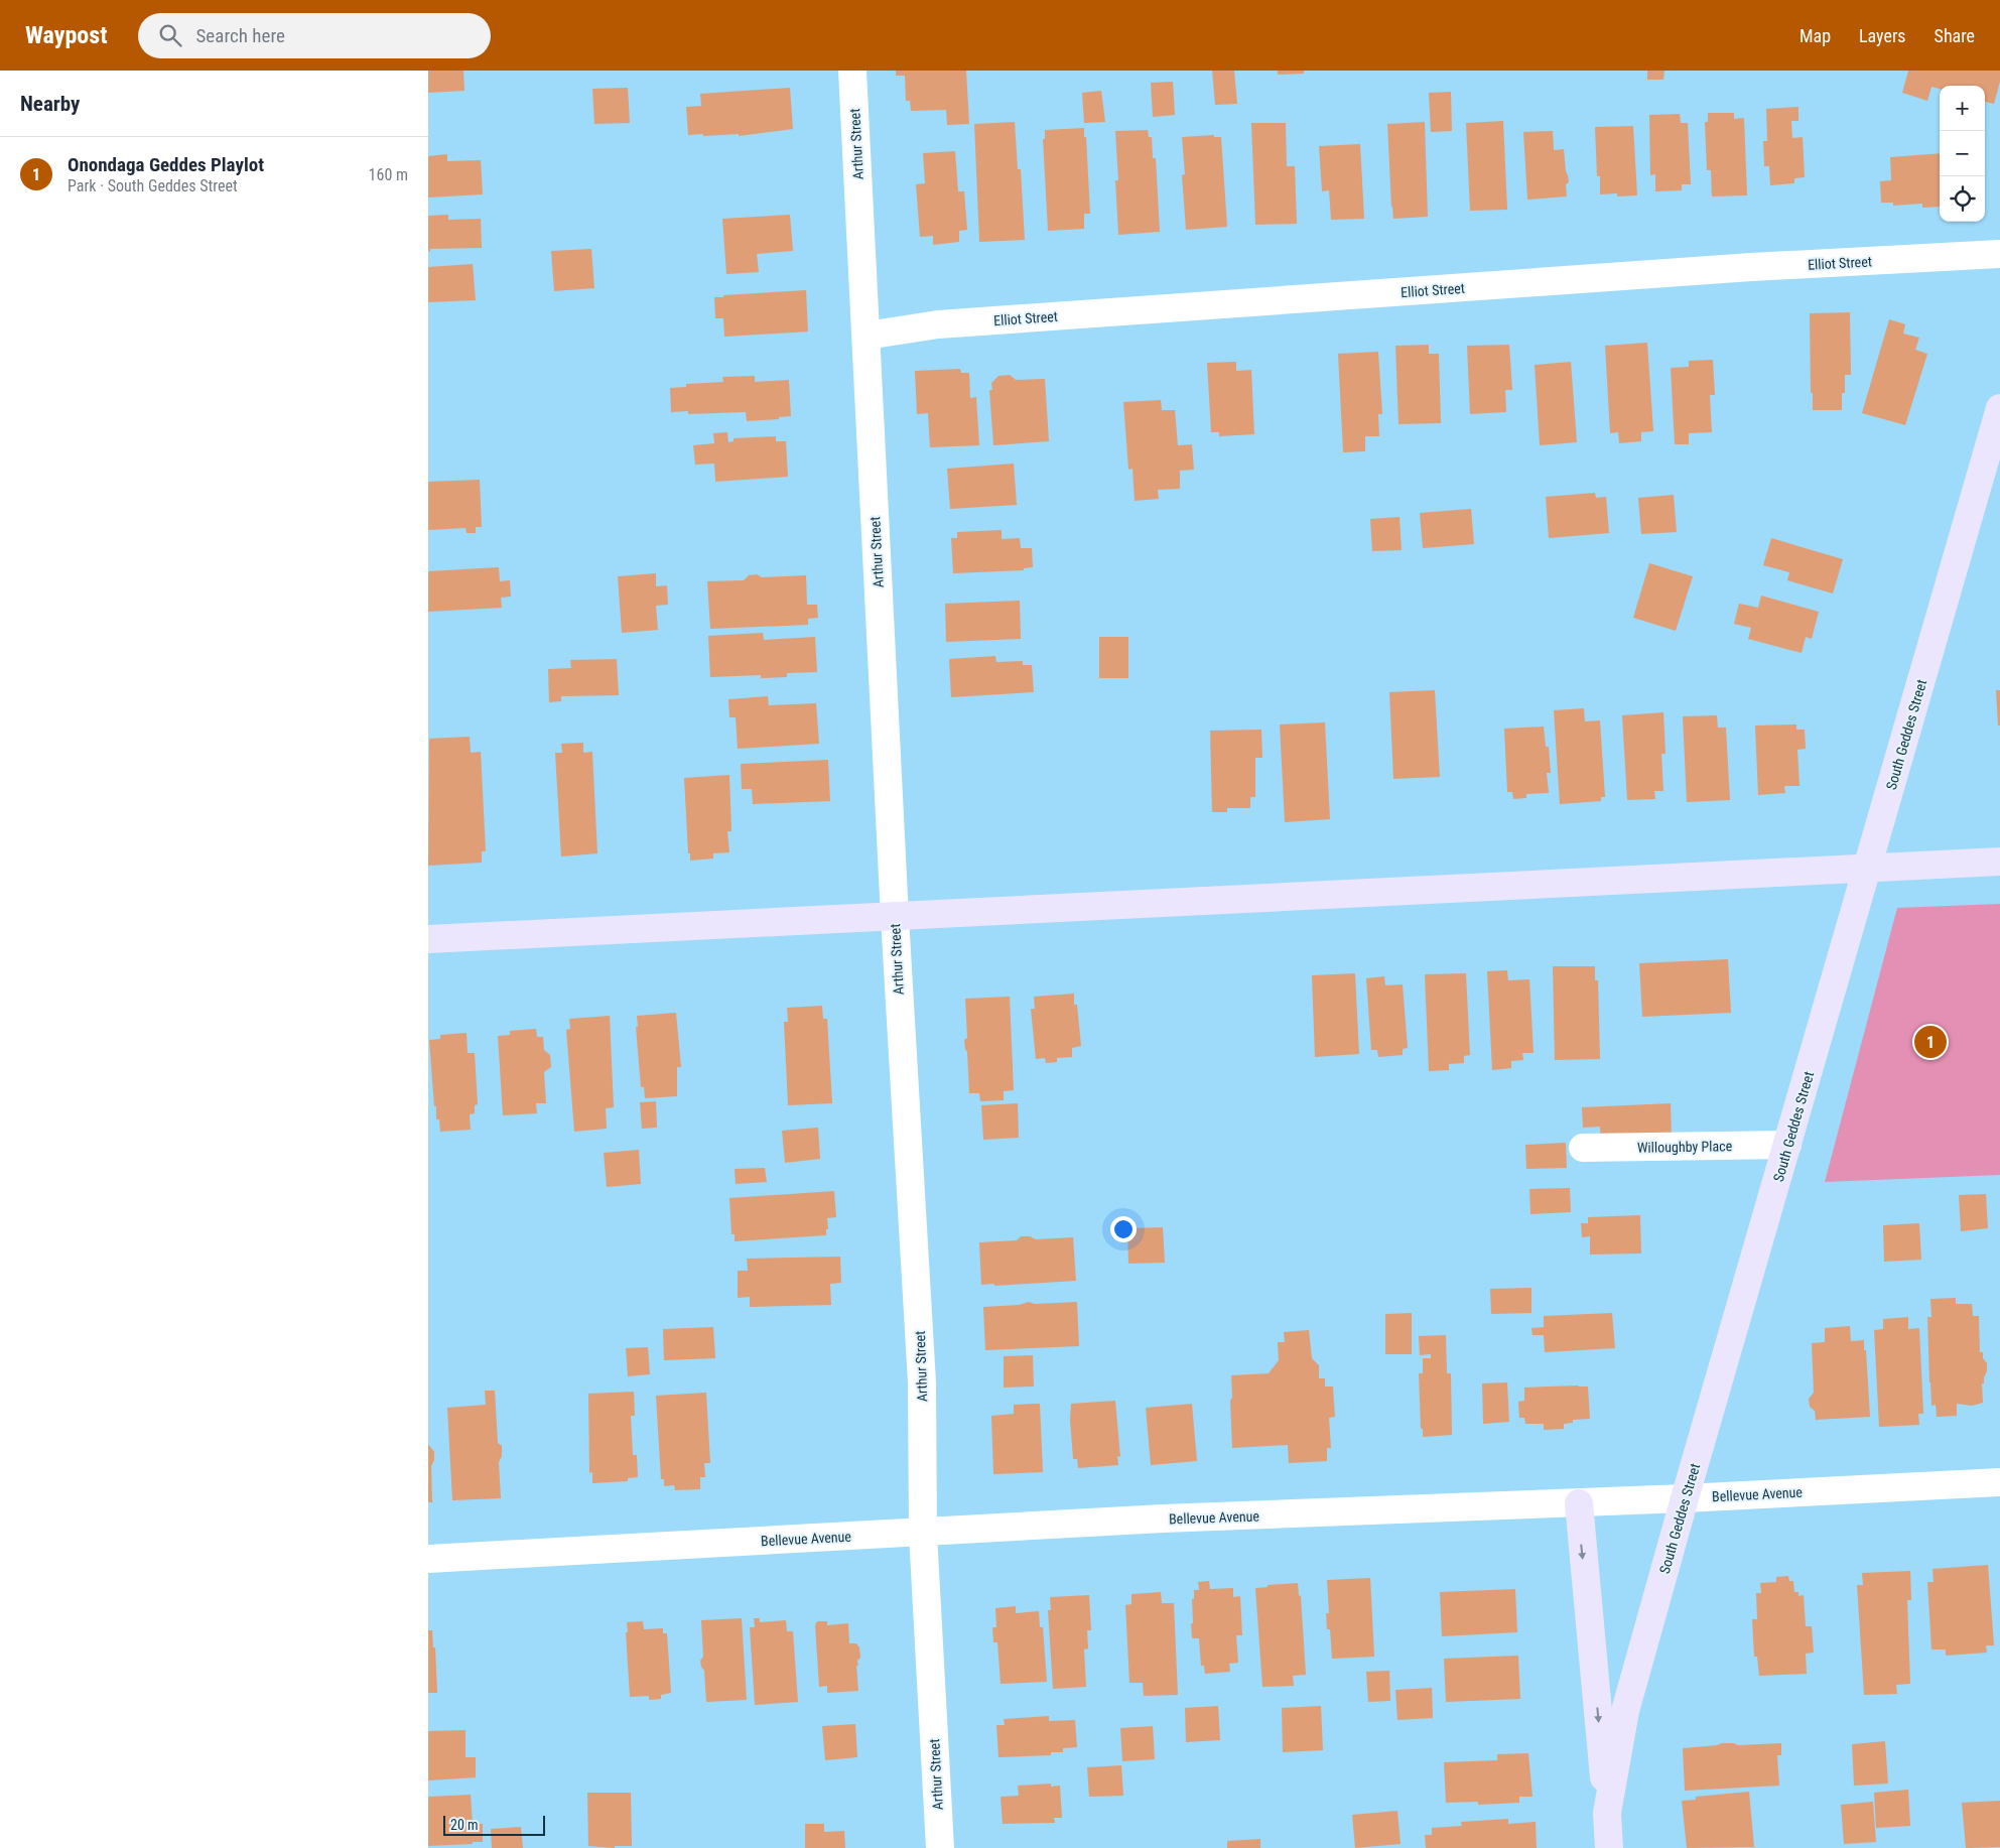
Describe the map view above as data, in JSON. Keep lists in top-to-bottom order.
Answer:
{
  "streets": {
    "main road": ["South Geddes Street"],
    "street": [
      "Arthur Street",
      "Elliot Street",
      "Willoughby Place",
      "Bellevue Avenue"
    ]
  },
  "crossings": [
    ["Arthur Street", "Elliot Street"],
    ["Arthur Street", "Bellevue Avenue"],
    ["South Geddes Street", "Willoughby Place"],
    ["South Geddes Street", "Bellevue Avenue"]
  ],
  "scale_bar": "20 m",
  "page": {
    "header": "Waypost",
    "search": "Search here",
    "nav": ["Map", "Layers", "Share"],
    "heading": "Nearby",
    "map_buttons": ["+", "−"],
    "list": [
      {
        "mark": "1",
        "name": "Onondaga Geddes Playlot",
        "note": "Park · South Geddes Street",
        "value": "160 m"
      }
    ],
    "pins": "1",
    "scale": "20 m"
  }
}
